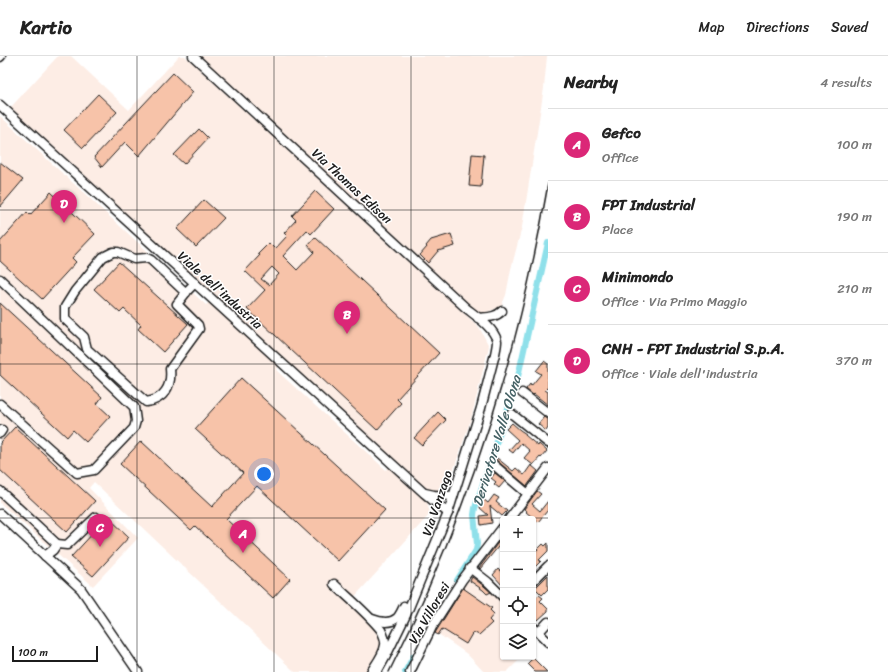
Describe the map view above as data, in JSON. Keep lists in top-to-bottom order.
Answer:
{
  "streets": {
    "street": [
      "Via Thomas Edison",
      "Viale dell'industria",
      "Via Vanzago",
      "Via Villoresi"
    ]
  },
  "crossings": [
    ["Via Thomas Edison", "Via Vanzago"],
    ["Viale dell'industria", "Via Vanzago"]
  ],
  "water": ["Derivatore Valle Olona"],
  "scale_bar": "100 m",
  "page": {
    "header": "Kartio",
    "nav": ["Map", "Directions", "Saved"],
    "heading": ["Nearby", "4 results"],
    "list": [
      {
        "mark": "A",
        "name": "Gefco",
        "note": "Office",
        "value": "100 m"
      },
      {
        "mark": "B",
        "name": "FPT Industrial",
        "note": "Place",
        "value": "190 m"
      },
      {
        "mark": "C",
        "name": "Minimondo",
        "note": "Office · Via Primo Maggio",
        "value": "210 m"
      },
      {
        "mark": "D",
        "name": "CNH - FPT Industrial S.p.A.",
        "note": "Office · Viale dell'industria",
        "value": "370 m"
      }
    ],
    "pins": [
      "D",
      "B",
      "C",
      "A"
    ],
    "map_buttons": ["+", "−"],
    "scale": "100 m"
  }
}
